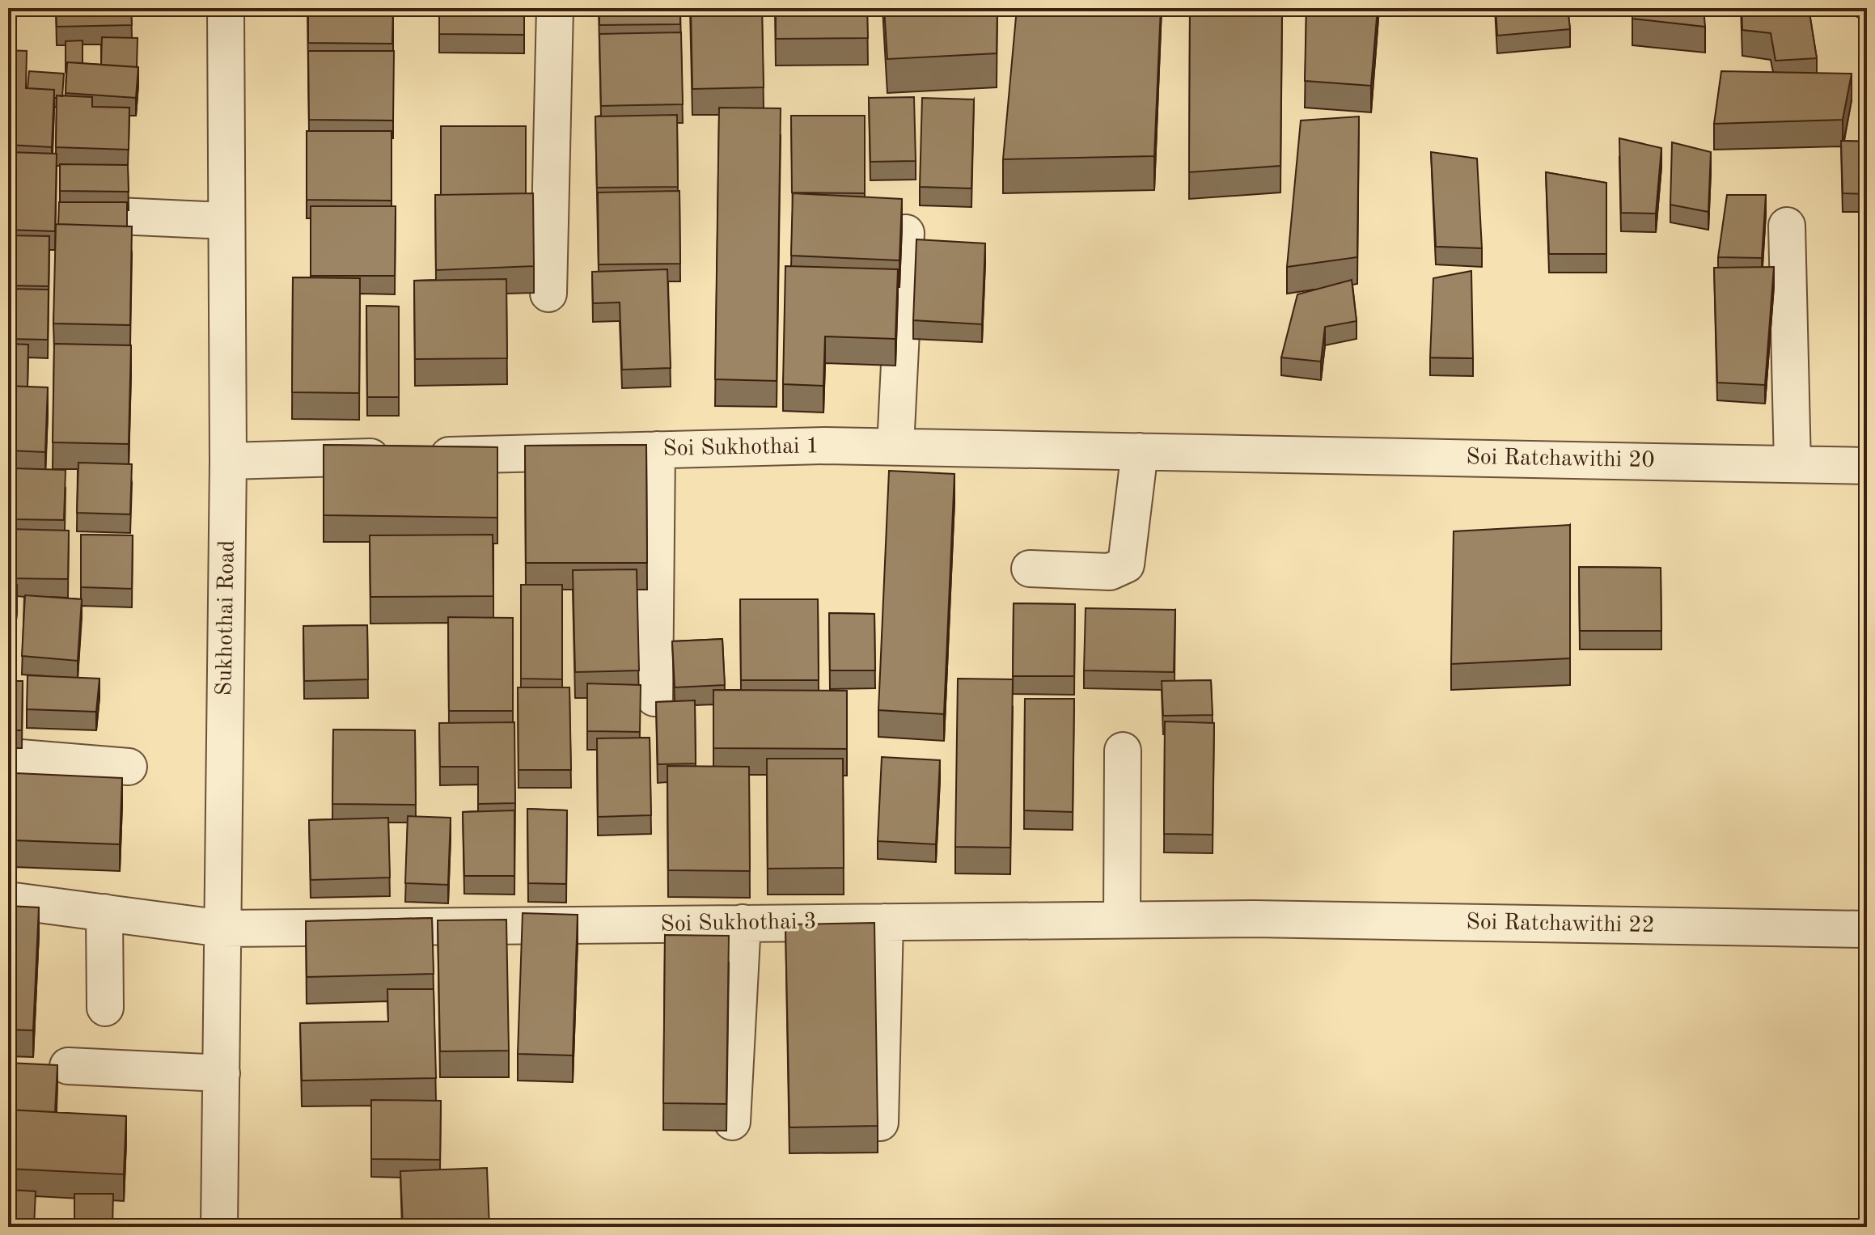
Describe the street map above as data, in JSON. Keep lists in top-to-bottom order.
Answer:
{
  "streets": {
    "street": [
      "Soi Sukhothai 1",
      "Soi Ratchawithi 20",
      "Sukhothai Road",
      "Soi Sukhothai 3",
      "Soi Ratchawithi 22"
    ]
  },
  "crossings": [
    ["Soi Sukhothai 1", "Soi Ratchawithi 20"],
    ["Soi Sukhothai 1", "Sukhothai Road"],
    ["Sukhothai Road", "Soi Sukhothai 3"],
    ["Soi Sukhothai 3", "Soi Ratchawithi 22"]
  ]
}
